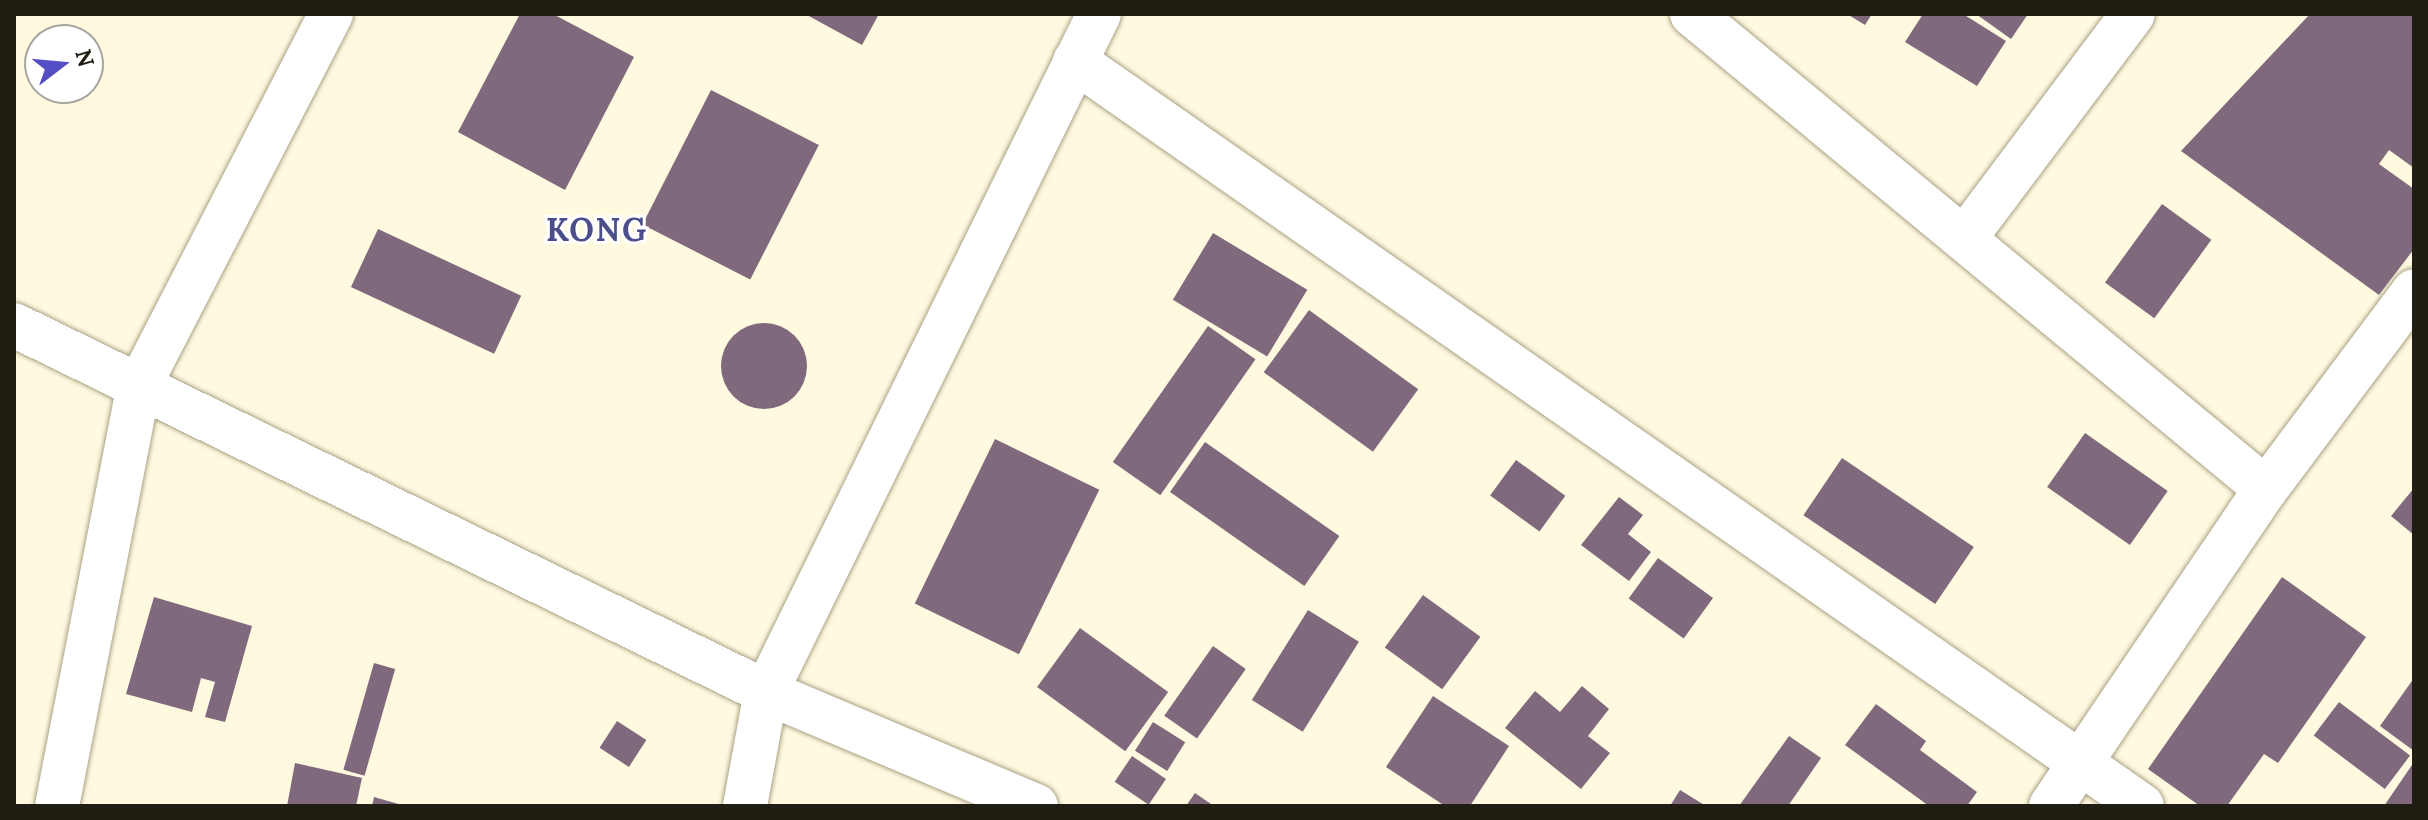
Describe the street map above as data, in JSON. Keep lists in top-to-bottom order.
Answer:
{
  "districts": ["KONG"],
  "north": "right"
}
